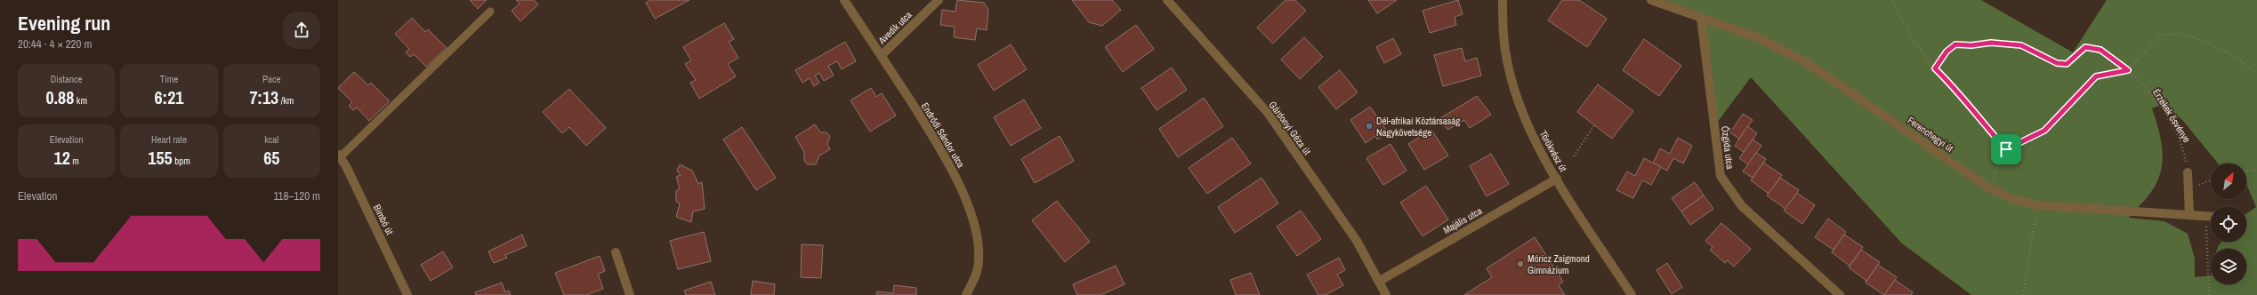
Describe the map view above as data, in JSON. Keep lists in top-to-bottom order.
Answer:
{
  "streets": {
    "street": [
      "Avedik utca",
      "Gárdonyi Géza út",
      "Ferenchegyi út",
      "Endrődi Sándor utca",
      "Őzgida utca",
      "Törökvész út",
      "Bimbó út",
      "Majális utca"
    ],
    "path": ["Érzékek ösvénye"]
  },
  "crossings": [
    ["Avedik utca", "Endrődi Sándor utca"],
    ["Gárdonyi Géza út", "Majális utca"],
    ["Ferenchegyi út", "Őzgida utca"],
    ["Törökvész út", "Majális utca"]
  ],
  "places": ["Dél-afrikai Köztársaság Nagykövetsége", "Móricz Zsigmond Gimnázium"],
  "north": "top right",
  "page": {
    "heading": ["Evening run", "20:44 · 4 × 220 m"],
    "stats": [
      ["Distance", "0.88 km"],
      ["Time", "6:21"],
      ["Pace", "7:13 /km"],
      ["Elevation", "12 m"],
      ["Heart rate", "155 bpm"],
      ["kcal", "65"]
    ],
    "chart": ["Elevation", "118–120 m"]
  }
}
